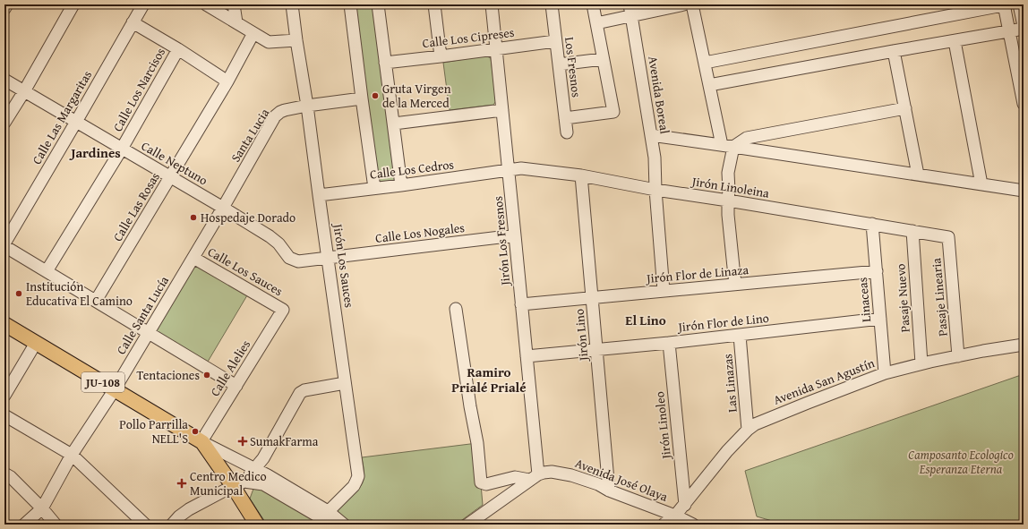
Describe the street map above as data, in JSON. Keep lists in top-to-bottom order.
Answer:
{
  "streets": {
    "main road": ["JU-108"],
    "street": [
      "Calle Los Cipreses",
      "Los Fresnos",
      "Calle Los Narcisos",
      "Avenida Boreal",
      "Calle Las Margaritas",
      "Santa Lucia",
      "Calle Neptuno",
      "Calle Los Cedros",
      "Jirón Linoleina",
      "Calle Las Rosas",
      "Calle Los Nogales",
      "Jirón Los Fresnos",
      "Jirón Los Sauces",
      "Calle Los Sauces",
      "Jirón Flor de Linaza",
      "Pasaje Linearia",
      "Pasaje Nuevo",
      "Linaceas",
      "Calle Santa Lucía",
      "Jirón Flor de Lino",
      "Jirón Lino",
      "Calle Alelies",
      "Avenida San Agustín",
      "Las Linazas",
      "Jirón Linoleo",
      "Avenida José Olaya"
    ]
  },
  "crossings": [
    ["Calle Los Cipreses", "Los Fresnos"],
    ["Calle Los Cipreses", "Jirón Los Fresnos"],
    ["Calle Los Narcisos", "Calle Neptuno"],
    ["Avenida Boreal", "Jirón Linoleina"],
    ["Calle Las Margaritas", "Calle Neptuno"],
    ["Santa Lucia", "Calle Neptuno"],
    ["Santa Lucia", "Jirón Los Sauces"],
    ["Santa Lucia", "Calle Santa Lucía"],
    ["Calle Neptuno", "Calle Las Rosas"],
    ["Calle Neptuno", "Calle Los Nogales"],
    ["Calle Neptuno", "Jirón Los Sauces"],
    ["Calle Neptuno", "Calle Santa Lucía"],
    ["Calle Los Cedros", "Jirón Linoleina"],
    ["Calle Los Cedros", "Jirón Los Fresnos"],
    ["Calle Los Cedros", "Jirón Los Sauces"],
    ["Jirón Linoleina", "Jirón Los Fresnos"],
    ["Jirón Linoleina", "Pasaje Linearia"],
    ["Jirón Linoleina", "Pasaje Nuevo"],
    ["Jirón Linoleina", "Linaceas"],
    ["Jirón Linoleina", "Jirón Lino"],
    ["Calle Los Nogales", "Jirón Los Fresnos"],
    ["Calle Los Nogales", "Jirón Los Sauces"],
    ["Jirón Los Fresnos", "Jirón Flor de Linaza"],
    ["Jirón Los Fresnos", "Jirón Flor de Lino"],
    ["Jirón Los Fresnos", "Avenida José Olaya"],
    ["Calle Los Sauces", "Calle Santa Lucía"],
    ["Calle Los Sauces", "Calle Alelies"],
    ["Jirón Flor de Linaza", "Linaceas"],
    ["Jirón Flor de Linaza", "Jirón Lino"],
    ["Pasaje Linearia", "Avenida San Agustín"],
    ["Pasaje Nuevo", "Avenida San Agustín"],
    ["Linaceas", "Jirón Flor de Lino"],
    ["Linaceas", "Avenida San Agustín"],
    ["Calle Santa Lucía", "JU-108"],
    ["Jirón Flor de Lino", "Jirón Lino"],
    ["Jirón Flor de Lino", "Las Linazas"],
    ["Jirón Flor de Lino", "Jirón Linoleo"],
    ["Jirón Lino", "Avenida José Olaya"],
    ["Calle Alelies", "JU-108"],
    ["Avenida San Agustín", "Las Linazas"],
    ["Avenida San Agustín", "Jirón Linoleo"],
    ["Avenida San Agustín", "Avenida José Olaya"]
  ],
  "districts": ["Jardines", "El Lino", "Ramiro Prialé Prialé"],
  "parks": ["Camposanto Ecologico Esperanza Eterna"],
  "places": {
    "other": [
      "Gruta Virgen de la Merced",
      "Hospedaje Dorado",
      "Institución Educativa El Camino",
      "Tentaciones",
      "Pollo Parrilla NELL'S"
    ],
    "health": ["SumakFarma", "Centro Medico Municipal"]
  }
}
